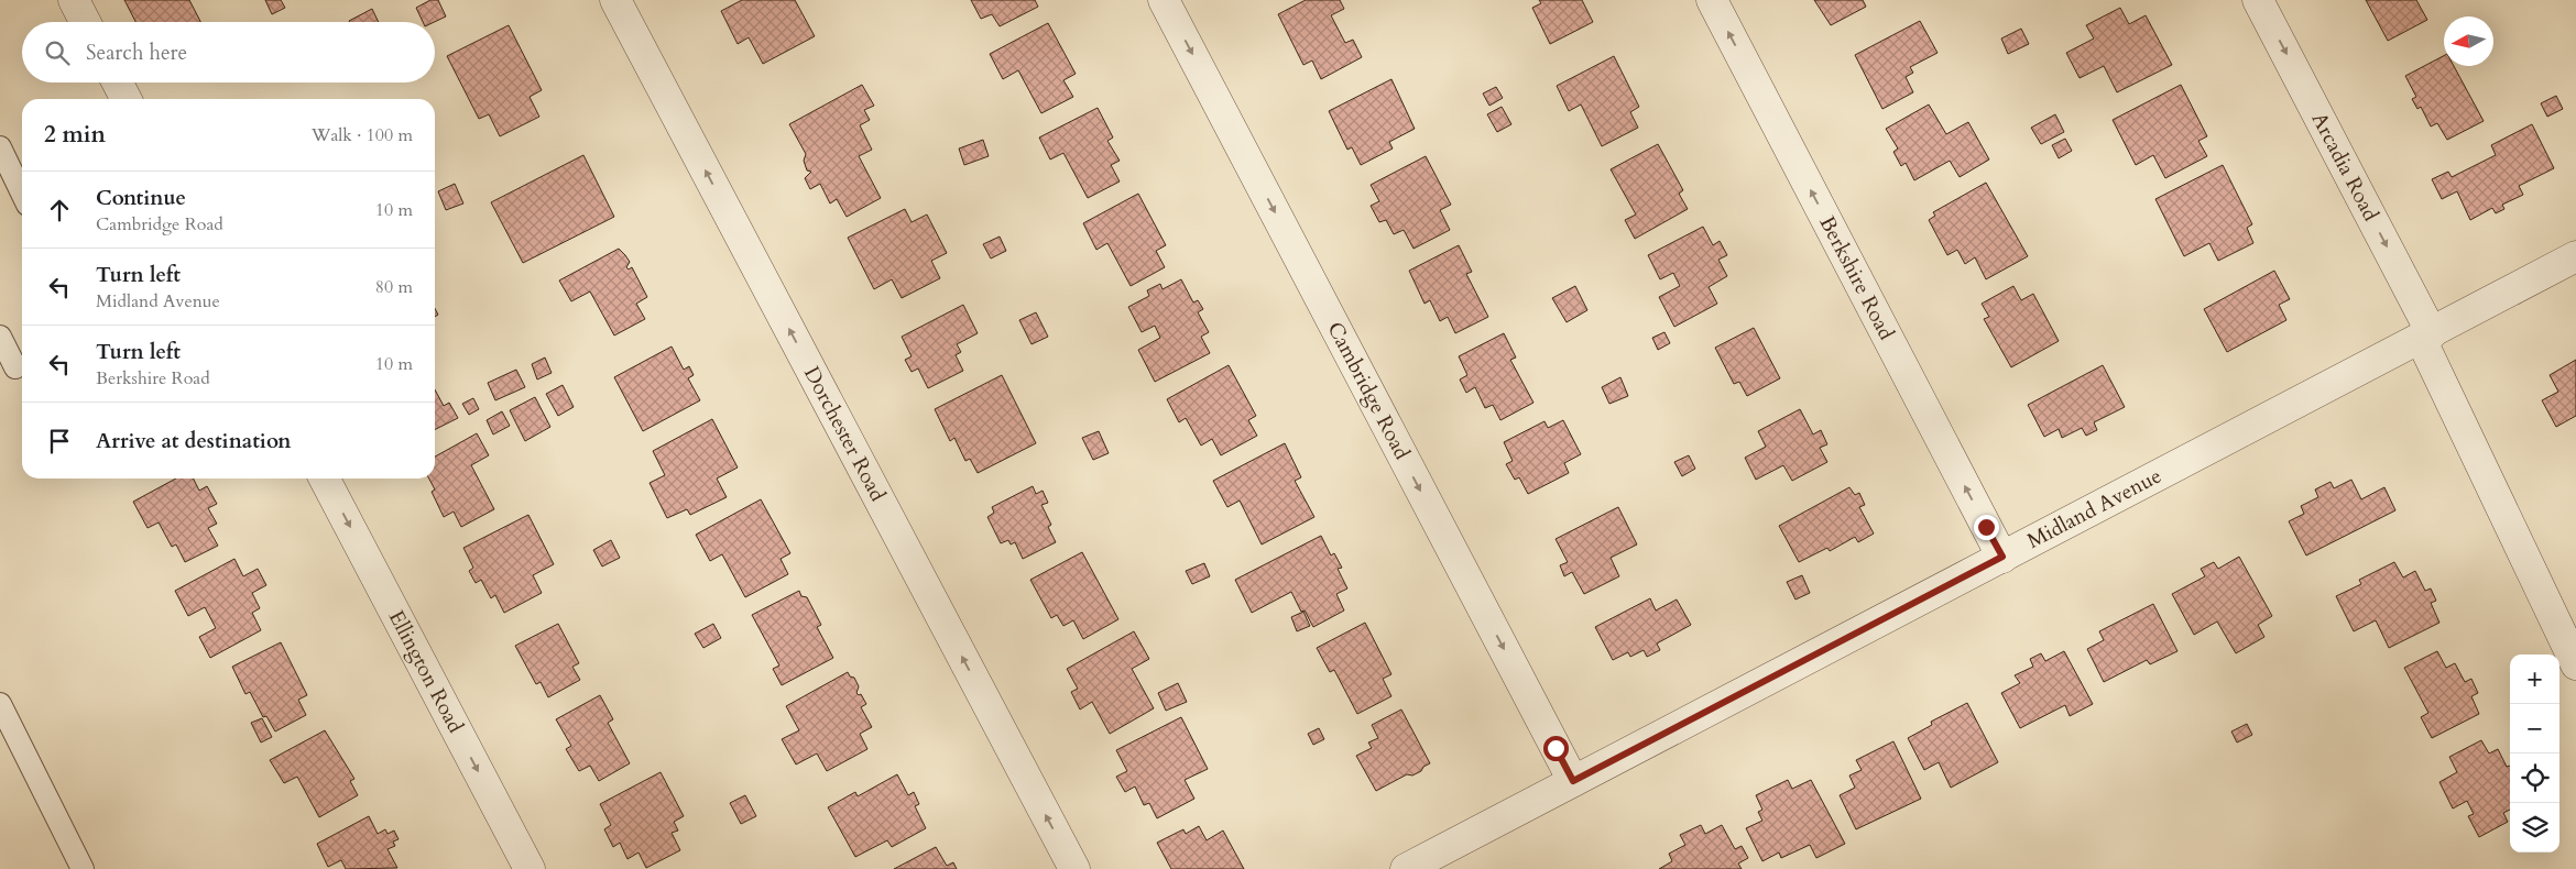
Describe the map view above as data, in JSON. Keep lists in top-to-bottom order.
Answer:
{
  "streets": {
    "street": [
      "Arcadia Road",
      "Berkshire Road",
      "Cambridge Road",
      "Dorchester Road",
      "Midland Avenue",
      "Ellington Road"
    ]
  },
  "crossings": [
    ["Arcadia Road", "Midland Avenue"],
    ["Berkshire Road", "Midland Avenue"],
    ["Cambridge Road", "Midland Avenue"]
  ],
  "one_way": [
    "Arcadia Road",
    "Berkshire Road",
    "Cambridge Road",
    "Dorchester Road",
    "Ellington Road"
  ],
  "north": "left",
  "page": {
    "search": "Search here",
    "heading": ["2 min", "Walk · 100 m"],
    "list": [
      ["Continue", "Cambridge Road", "10 m"],
      ["Turn left", "Midland Avenue", "80 m"],
      ["Turn left", "Berkshire Road", "10 m"],
      "Arrive at destination"
    ],
    "map_buttons": ["+", "−"]
  }
}
